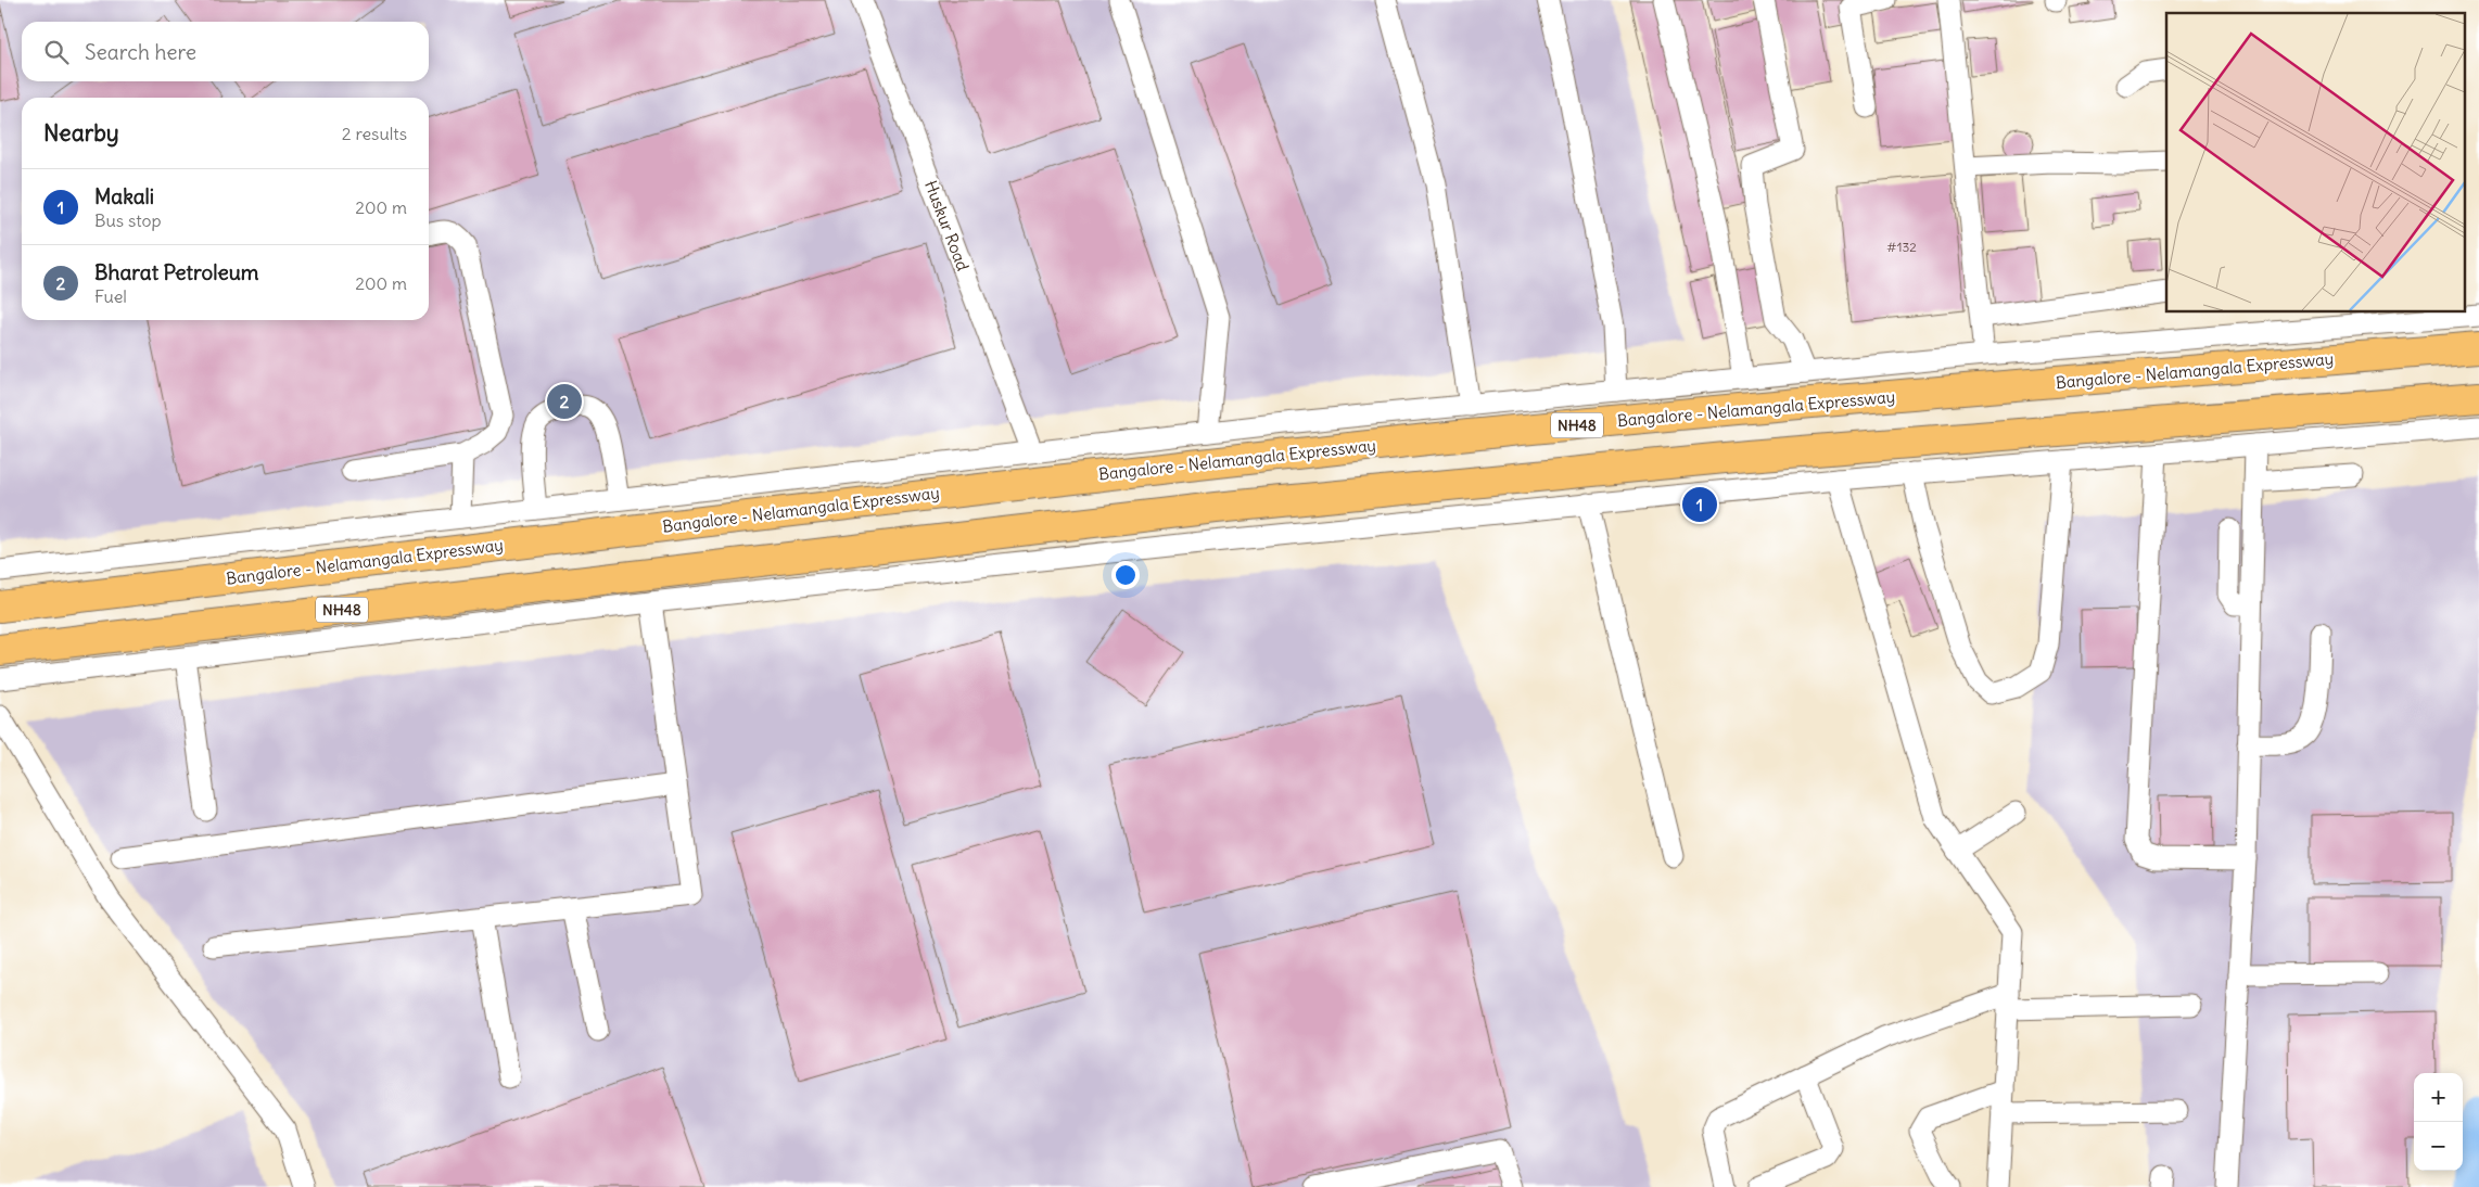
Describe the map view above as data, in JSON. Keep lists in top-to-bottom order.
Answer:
{
  "streets": {
    "highway": ["Bangalore - Nelamangala Expressway", "NH48"],
    "street": ["Huskur Road"]
  },
  "house_numbers": ["#132"],
  "page": {
    "search": "Search here",
    "heading": ["Nearby", "2 results"],
    "list": [
      {
        "mark": "1",
        "name": "Makali",
        "note": "Bus stop",
        "value": "200 m"
      },
      {
        "mark": "2",
        "name": "Bharat Petroleum",
        "note": "Fuel",
        "value": "200 m"
      }
    ],
    "pins": ["2", "1"],
    "map_buttons": ["+", "−"]
  }
}
